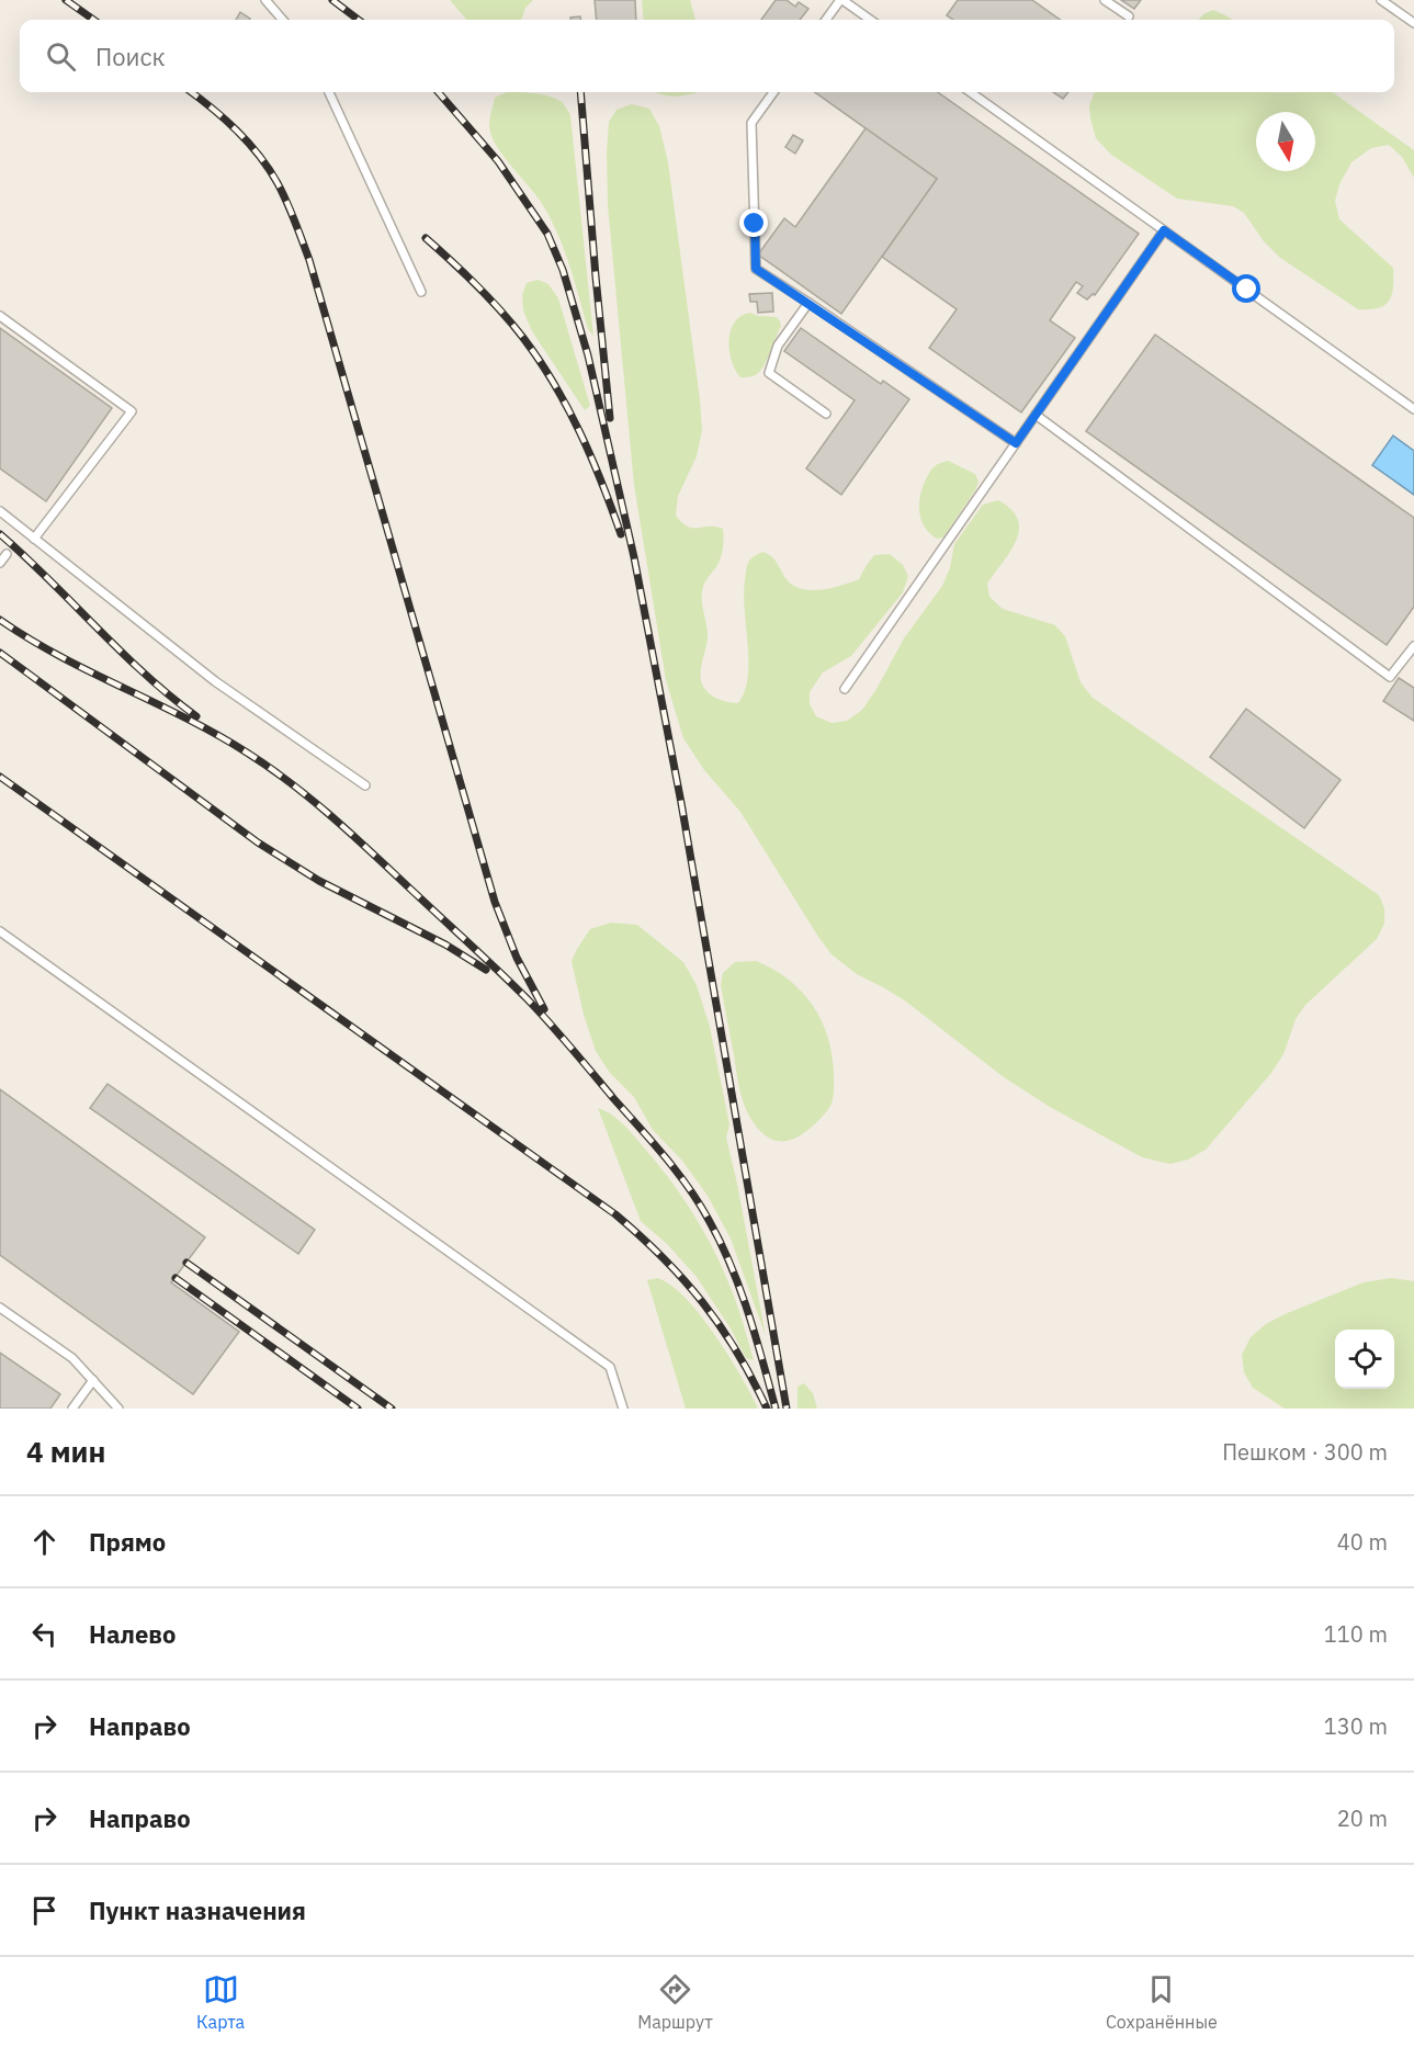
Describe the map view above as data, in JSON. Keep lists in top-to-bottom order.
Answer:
{
  "north": "bottom",
  "page": {
    "search": "Поиск",
    "heading": ["4 мин", "Пешком · 300 m"],
    "list": [
      ["Прямо", "40 m"],
      ["Налево", "110 m"],
      ["Направо", "130 m"],
      ["Направо", "20 m"],
      "Пункт назначения"
    ],
    "nav": ["Карта", "Маршрут", "Сохранённые"]
  }
}
